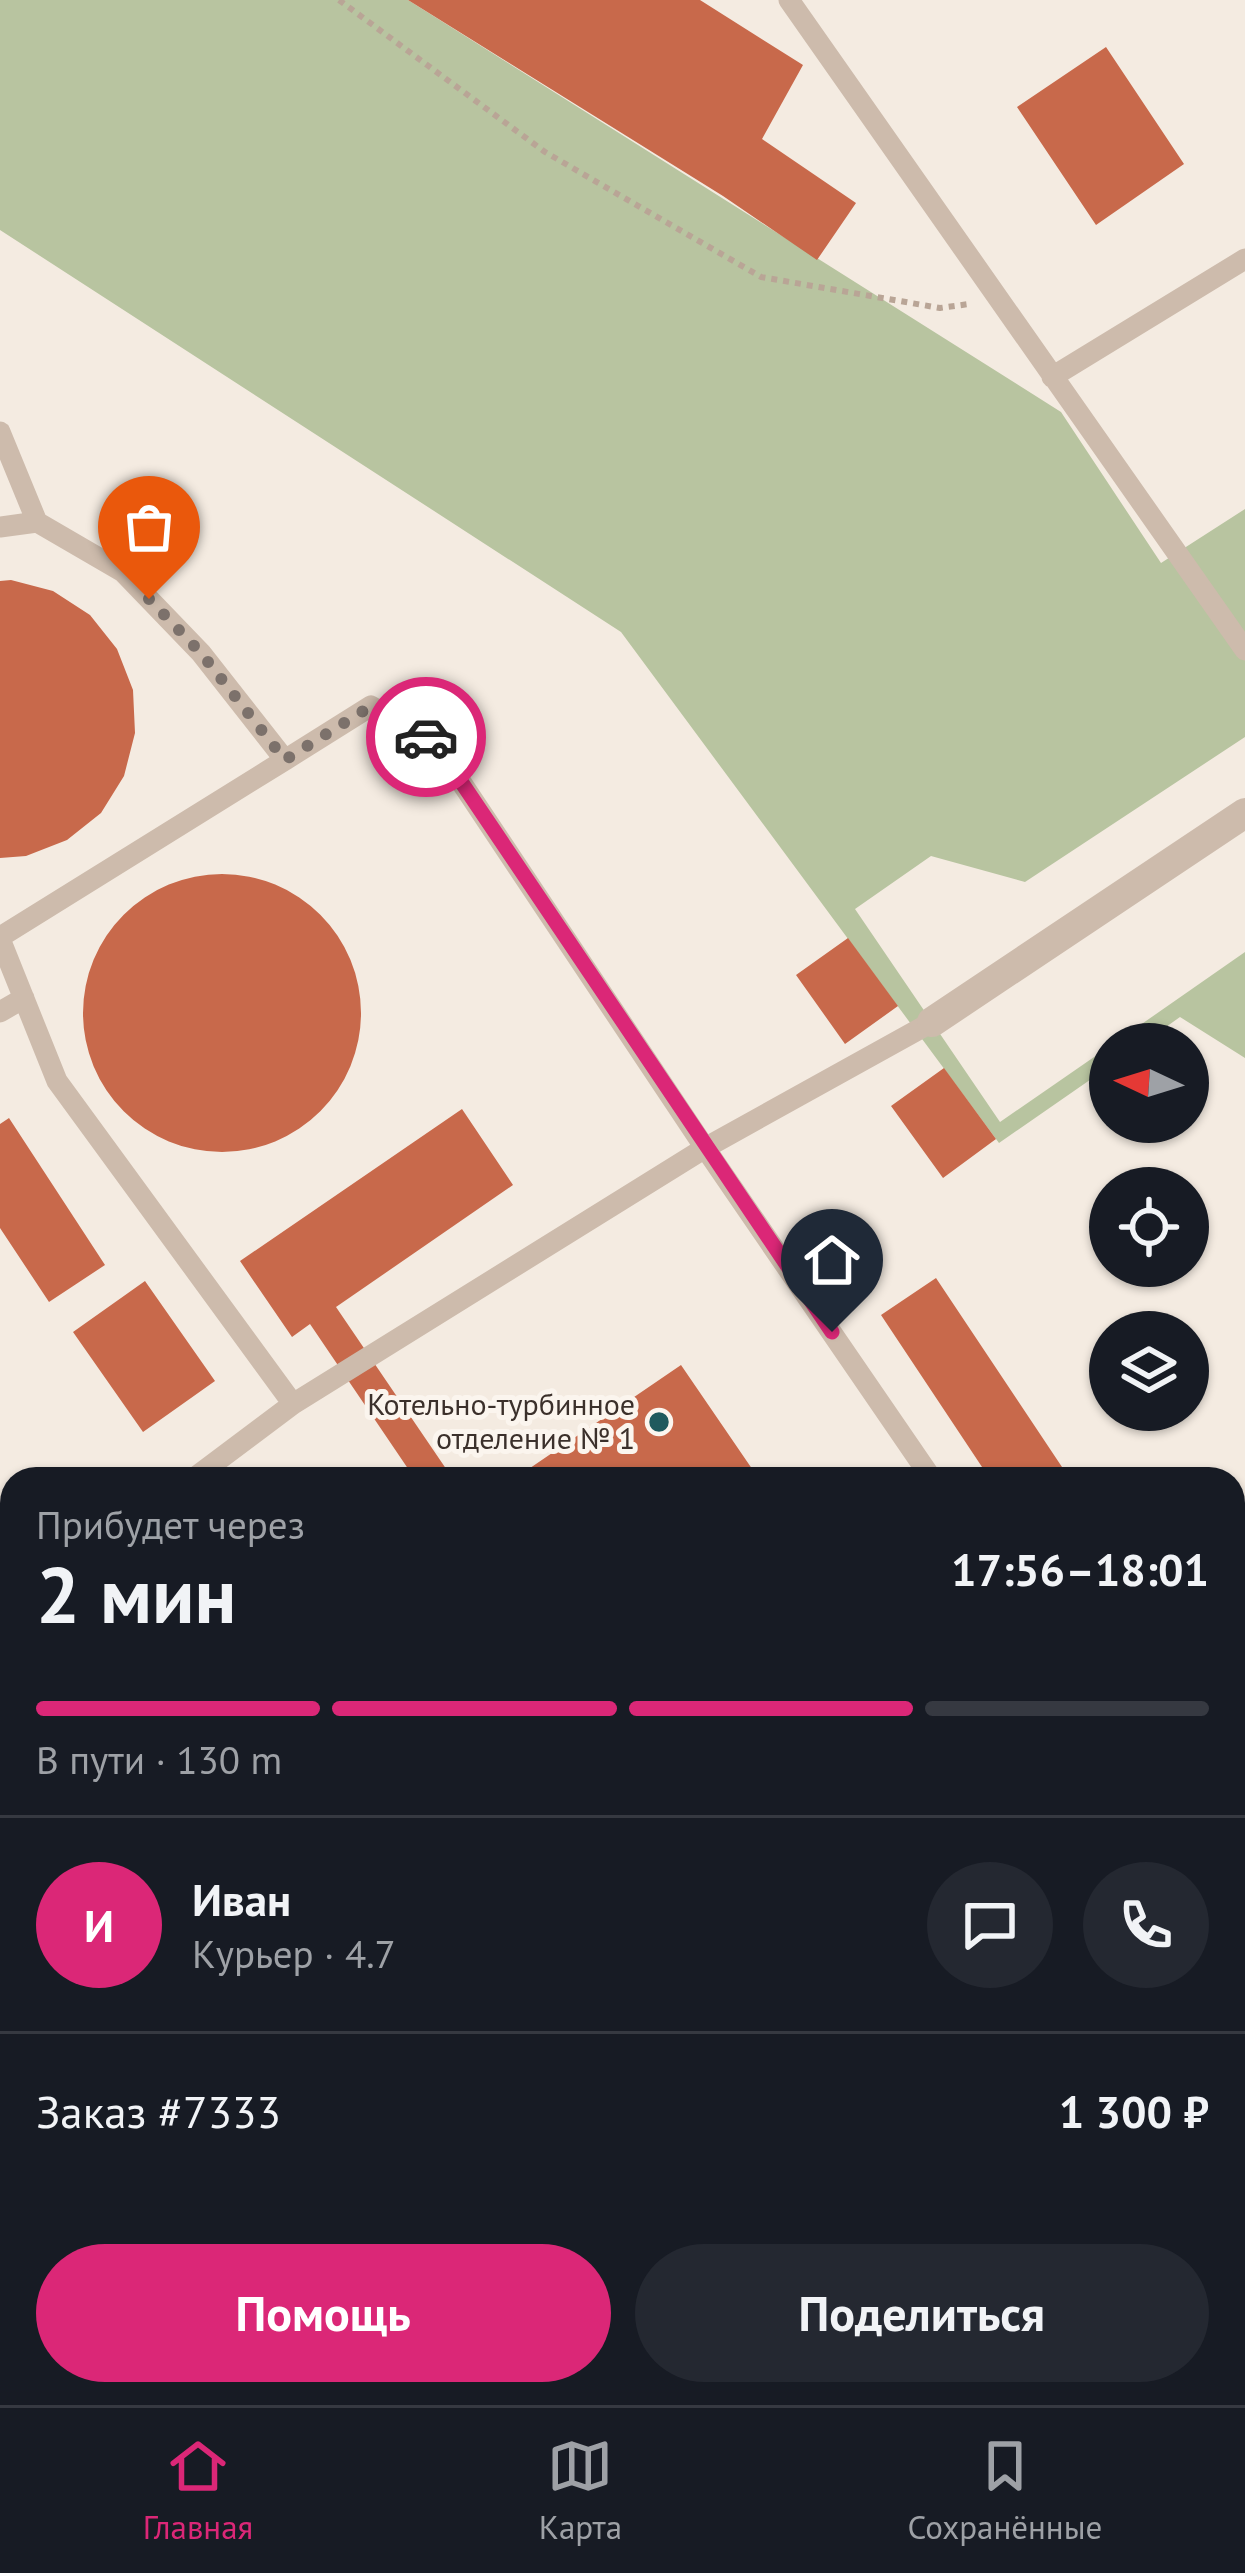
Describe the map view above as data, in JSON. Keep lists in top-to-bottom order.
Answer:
{
  "places": ["Котельно-турбинное отделение № 1"],
  "north": "left",
  "page": {
    "heading": ["2 мин", "Прибудет через", "17:56–18:01"],
    "panel": [
      "Иван",
      "Курьер · 4.7",
      "Заказ #7333",
      "1 300 ₽"
    ],
    "bar": "В пути · 130 m",
    "round": "И",
    "buttons": ["Помощь", "Поделиться"],
    "tabs": ["Главная", "Карта", "Сохранённые"]
  }
}
